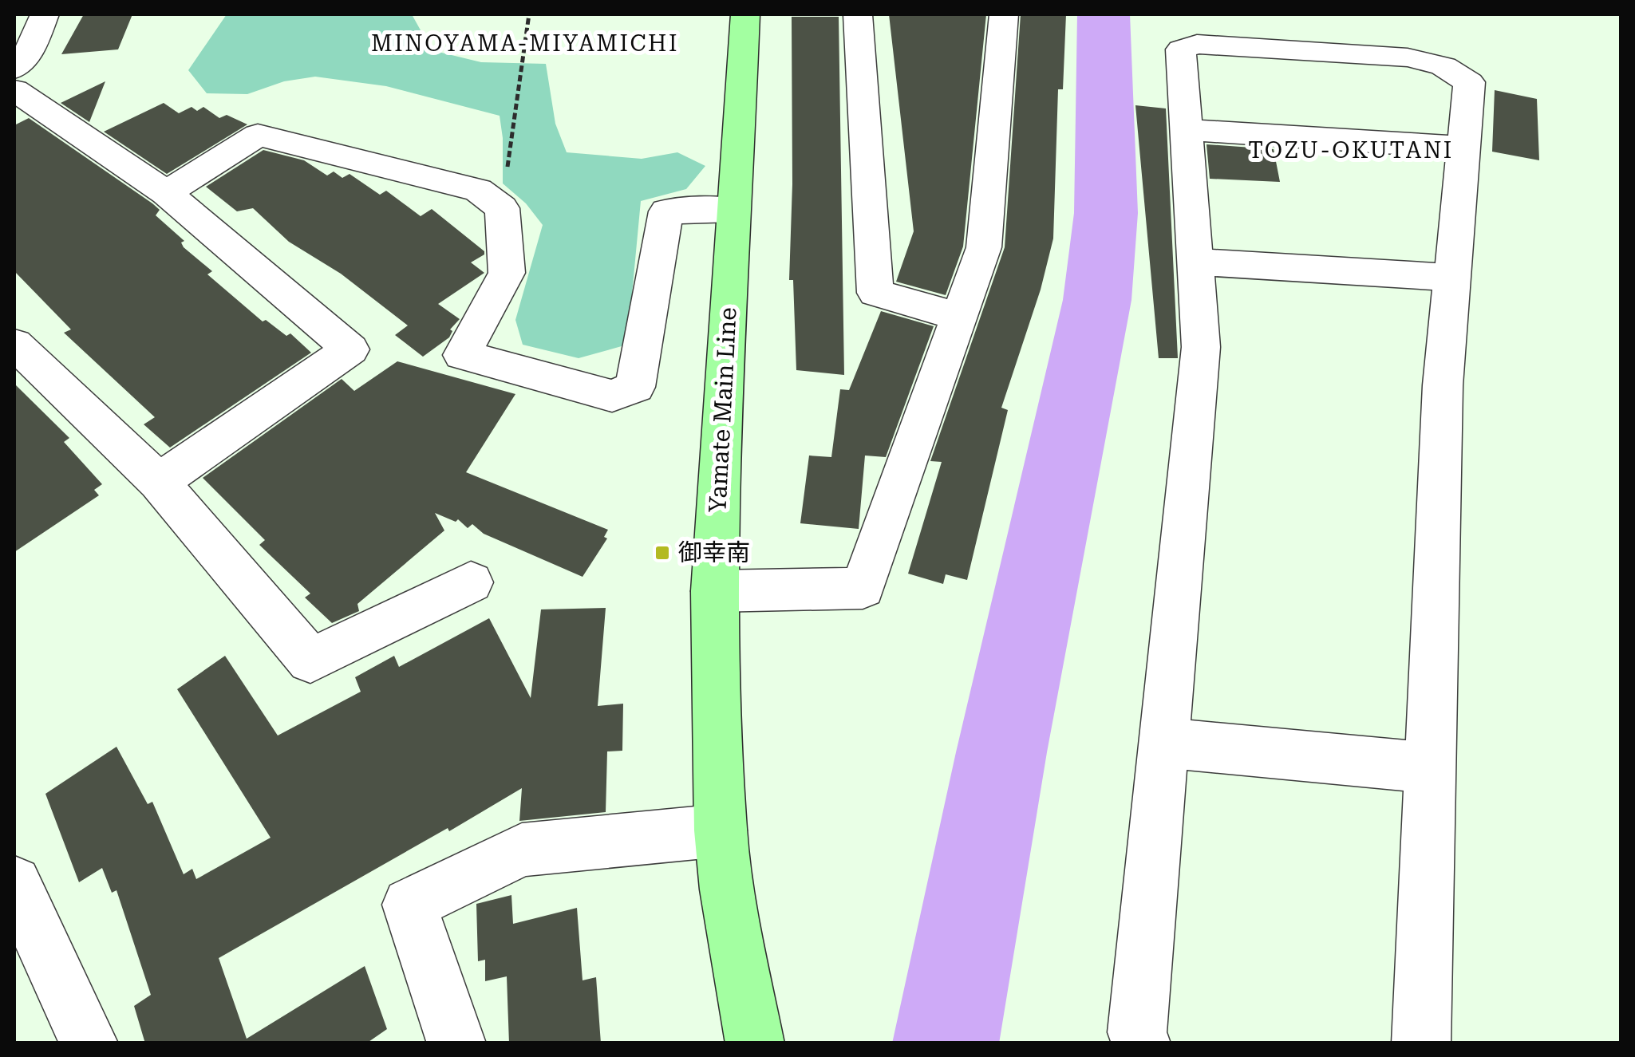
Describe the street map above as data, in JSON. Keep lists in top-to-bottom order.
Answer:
{
  "streets": {
    "main road": ["Yamate Main Line"]
  },
  "districts": ["MINOYAMA-MIYAMICHI", "TOZU-OKUTANI"],
  "places": {
    "transit": ["御幸南"]
  }
}
